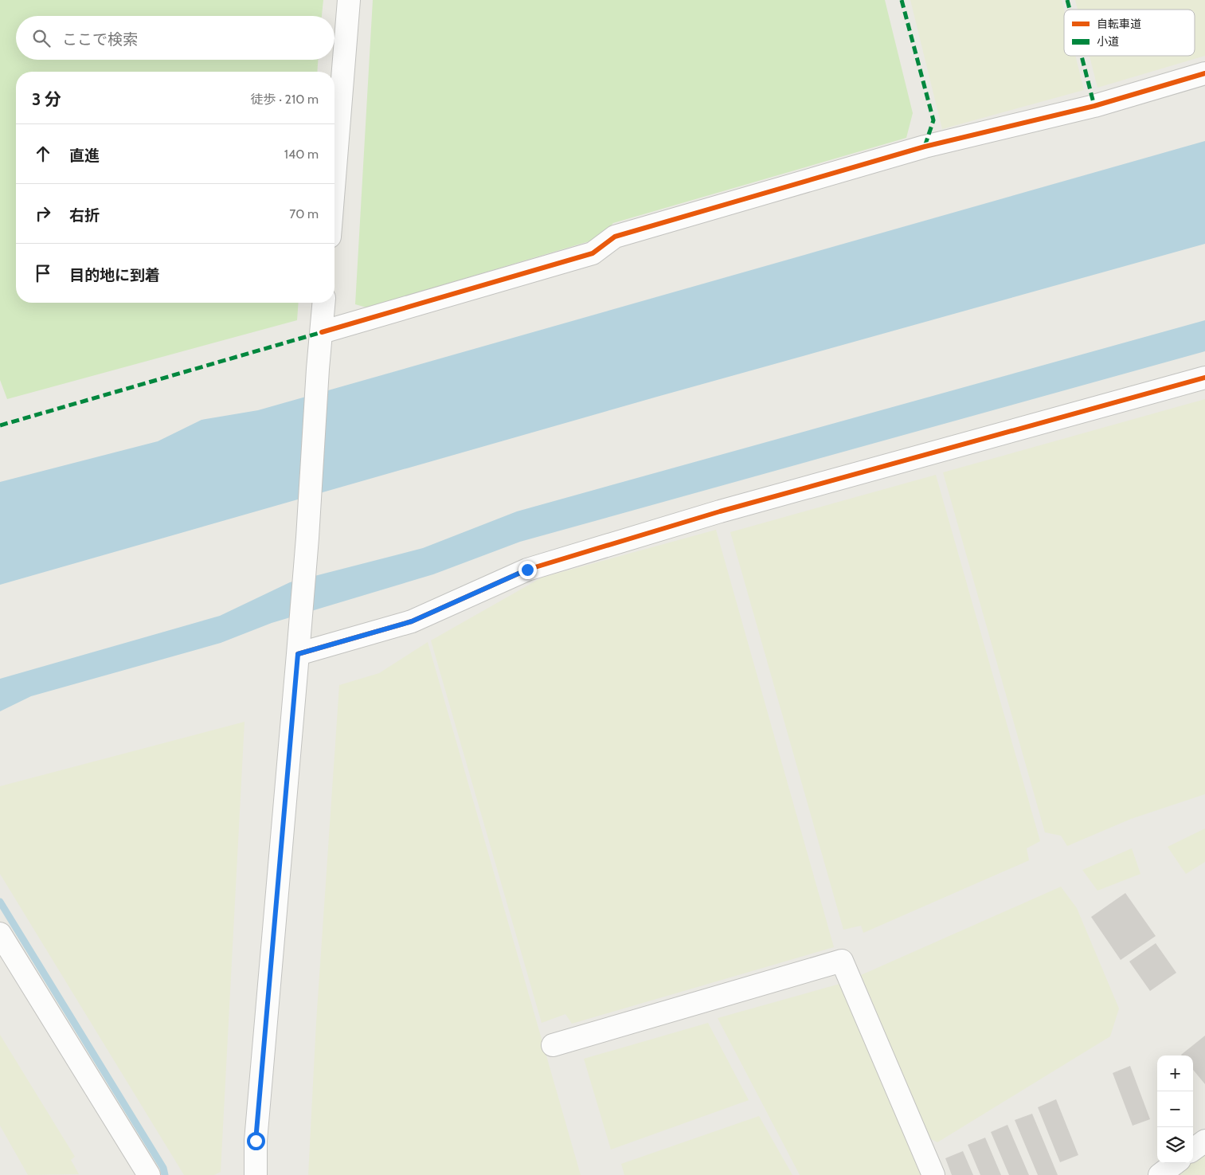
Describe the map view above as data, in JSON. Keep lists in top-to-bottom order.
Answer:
{
  "legend": ["自転車道", "小道"],
  "page": {
    "search": "ここで検索",
    "heading": ["3 分", "徒歩 · 210 m"],
    "list": [
      ["直進", "140 m"],
      ["右折", "70 m"],
      "目的地に到着"
    ],
    "map_buttons": ["+", "−"]
  }
}
